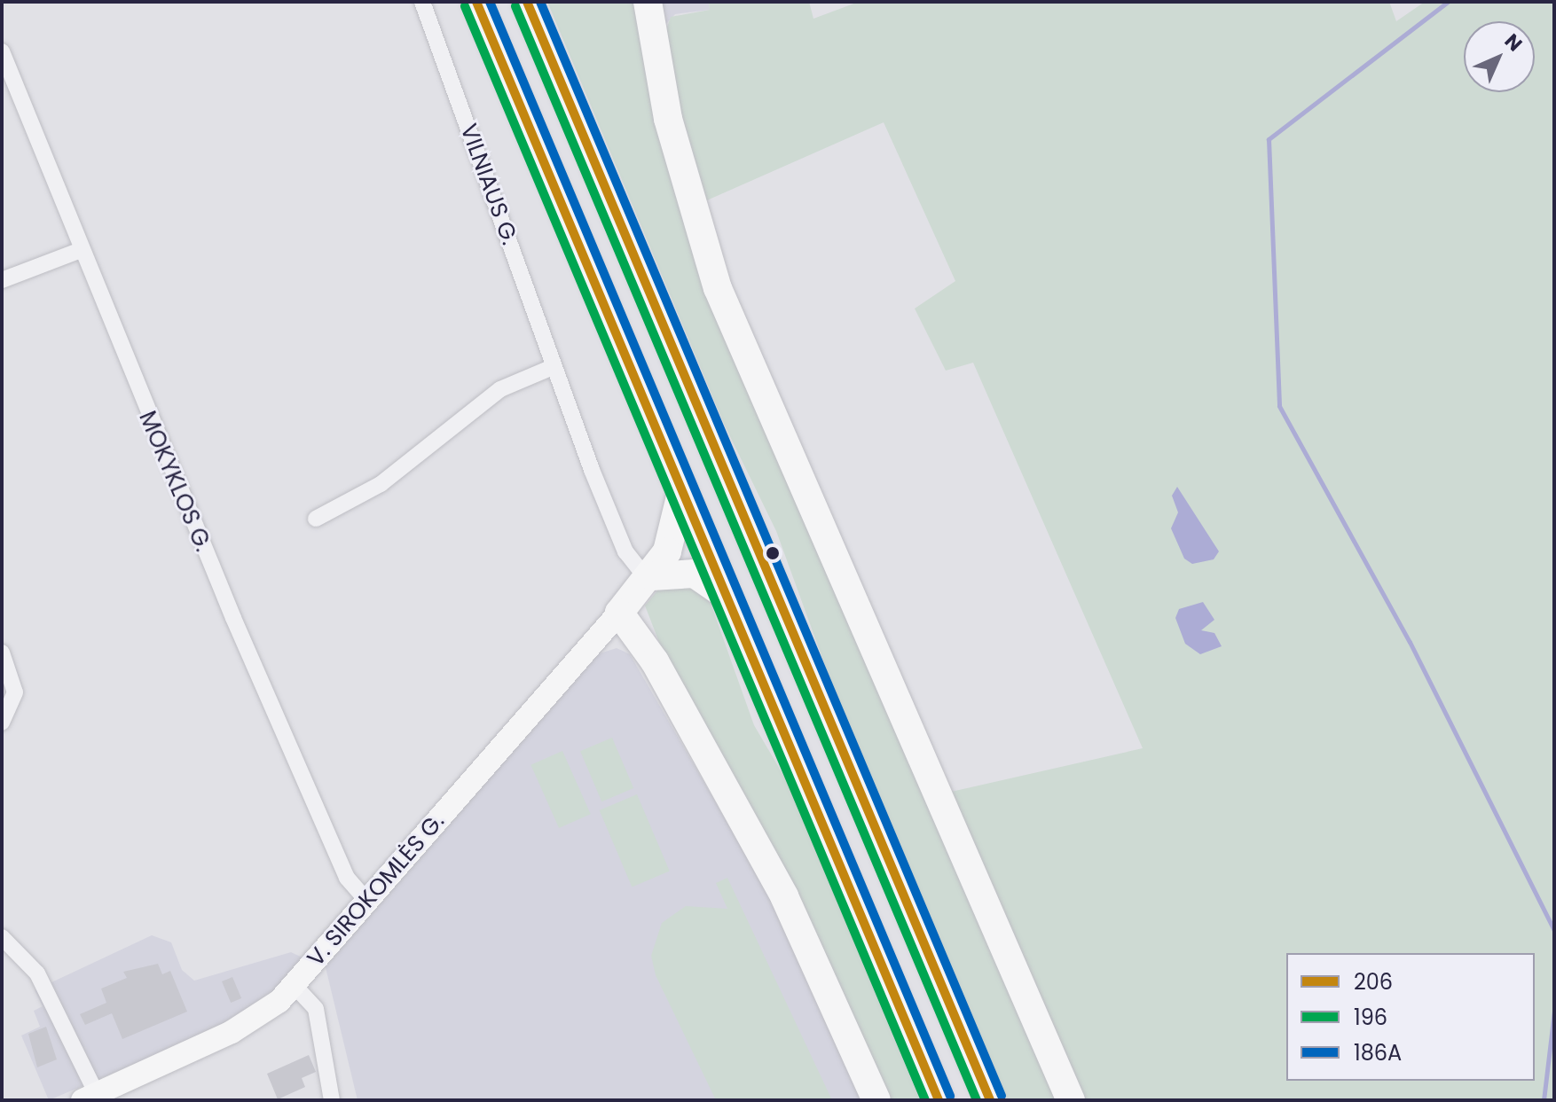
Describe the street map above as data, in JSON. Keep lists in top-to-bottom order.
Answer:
{
  "streets": {
    "main road": ["V. SIROKOMLĖS G."],
    "street": ["VILNIAUS G.", "MOKYKLOS G."]
  },
  "crossings": [
    ["MOKYKLOS G.", "V. SIROKOMLĖS G."]
  ],
  "lines": ["transit line 206", "transit line 186A", "transit line 196"],
  "legend": ["206", "196", "186A"],
  "north": "top right"
}
